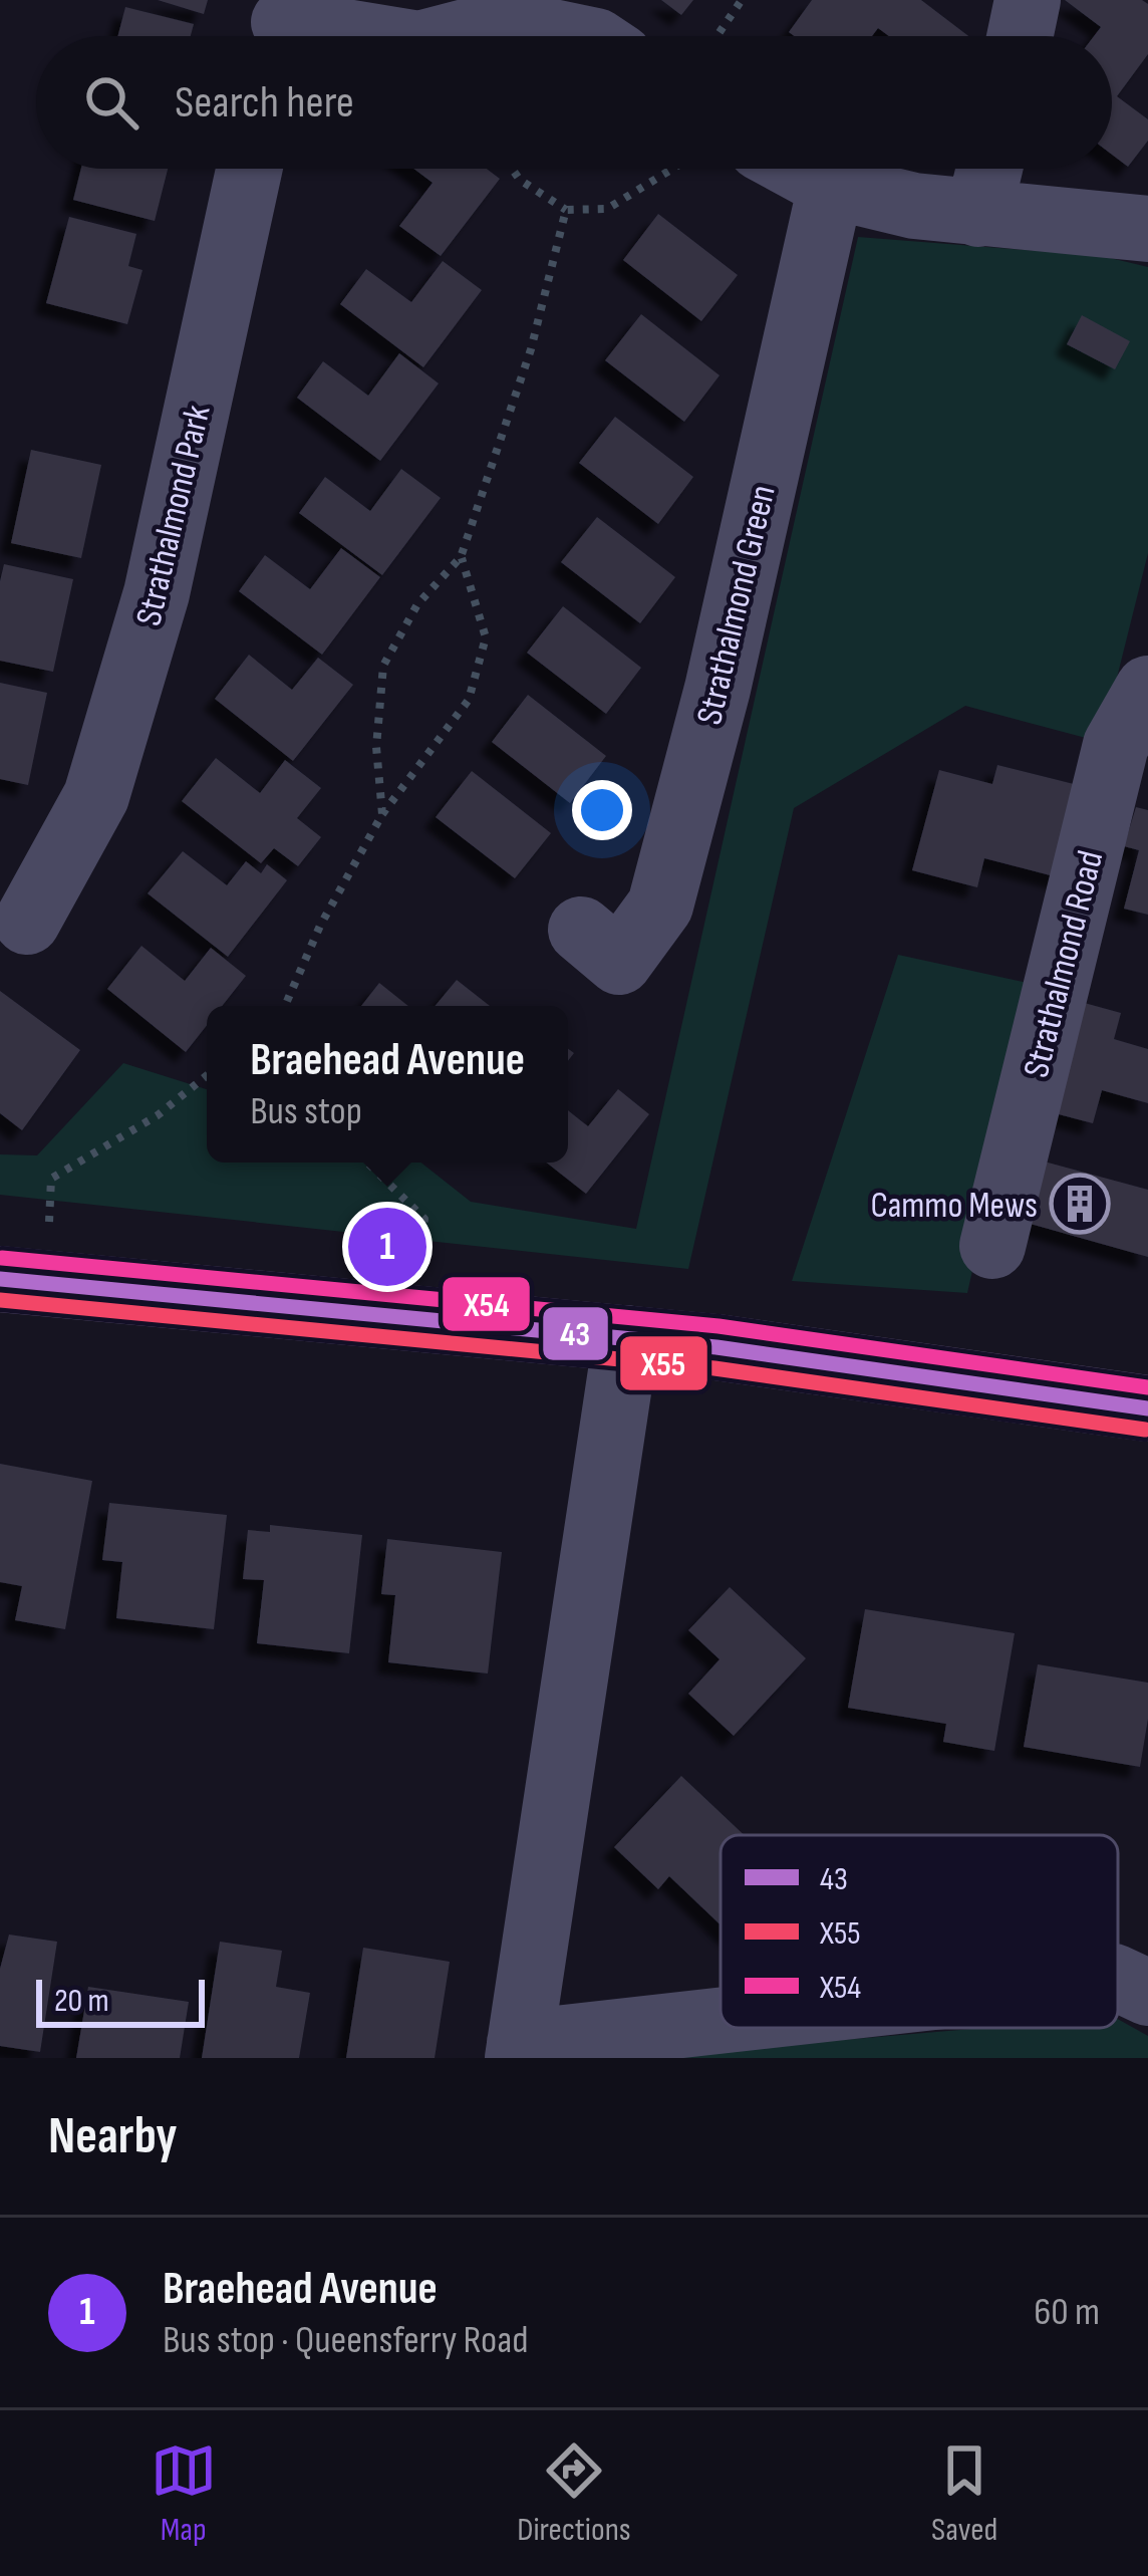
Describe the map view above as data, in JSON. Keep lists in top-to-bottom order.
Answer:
{
  "streets": {
    "street": ["Strathalmond Park", "Strathalmond Green", "Strathalmond Road"]
  },
  "places": {
    "building": ["Cammo Mews"]
  },
  "lines": ["transit line X54", "transit line 43", "transit line X55"],
  "legend": ["43", "X55", "X54"],
  "scale_bar": "20 m",
  "page": {
    "search": "Search here",
    "popup": ["Braehead Avenue", "Bus stop"],
    "pins": "1",
    "scale": "20 m",
    "heading": "Nearby",
    "list": [
      {
        "mark": "1",
        "name": "Braehead Avenue",
        "note": "Bus stop · Queensferry Road",
        "value": "60 m"
      }
    ],
    "nav": ["Map", "Directions", "Saved"]
  }
}
